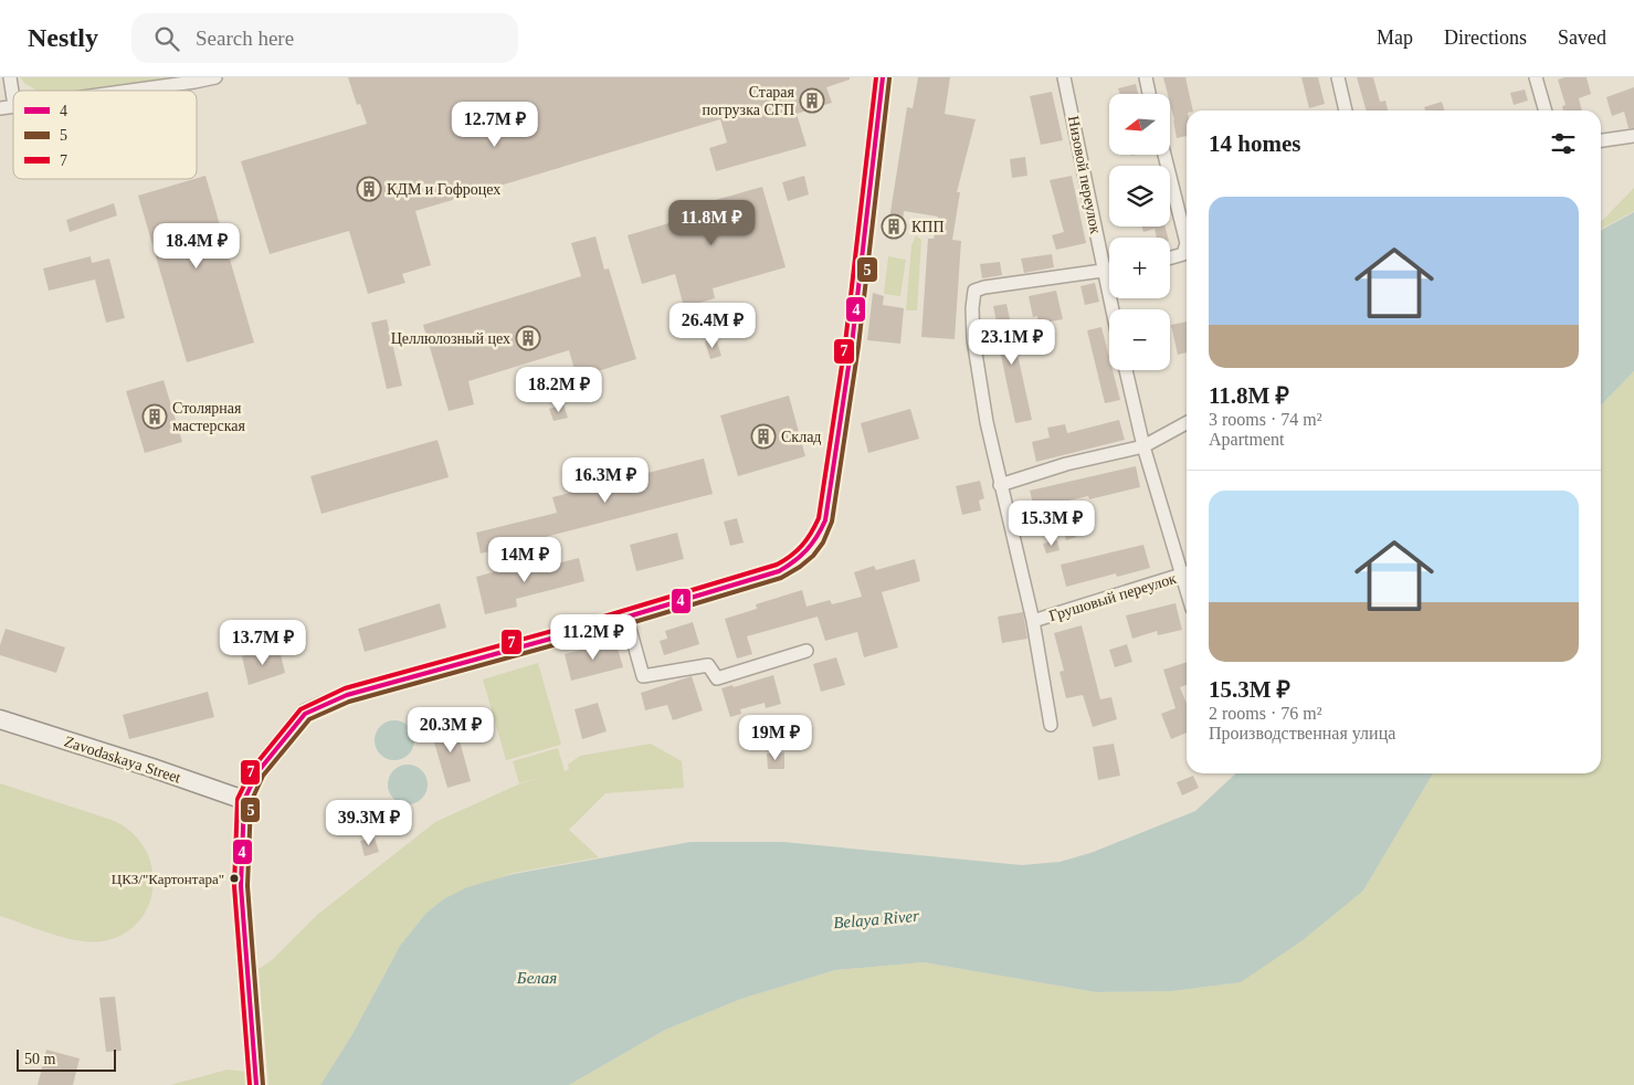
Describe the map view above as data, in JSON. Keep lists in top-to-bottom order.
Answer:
{
  "streets": {
    "main road": ["Zavodaskaya Street"],
    "street": ["Низовой переулок", "Грушовый переулок"]
  },
  "water": ["Belaya River", "Белая"],
  "places": {
    "building": [
      "Старая погрузка СГП",
      "КДМ и Гофроцех",
      "КПП",
      "Целлюлозный цех",
      "Столярная мастерская",
      "Склад"
    ],
    "other": ["ЦКЗ/\"Картонтара\""]
  },
  "lines": ["transit line 4", "transit line 7", "transit line 5"],
  "legend": ["4", "5", "7"],
  "scale_bar": "50 m",
  "north": "left",
  "page": {
    "header": "Nestly",
    "search": "Search here",
    "nav": ["Map", "Directions", "Saved"],
    "map_buttons": ["+", "−"],
    "price": [
      "12.7M ₽",
      "11.8M ₽",
      "18.4M ₽",
      "26.4M ₽",
      "23.1M ₽",
      "18.2M ₽",
      "16.3M ₽",
      "15.3M ₽",
      "14M ₽",
      "11.2M ₽",
      "13.7M ₽",
      "20.3M ₽",
      "19M ₽",
      "39.3M ₽"
    ],
    "heading": "14 homes",
    "list": [
      {
        "name": "11.8M ₽",
        "note": "3 rooms · 74 m² · Apartment"
      },
      {
        "name": "15.3M ₽",
        "note": "2 rooms · 76 m² · Производственная улица"
      }
    ],
    "scale": "50 m"
  }
}
